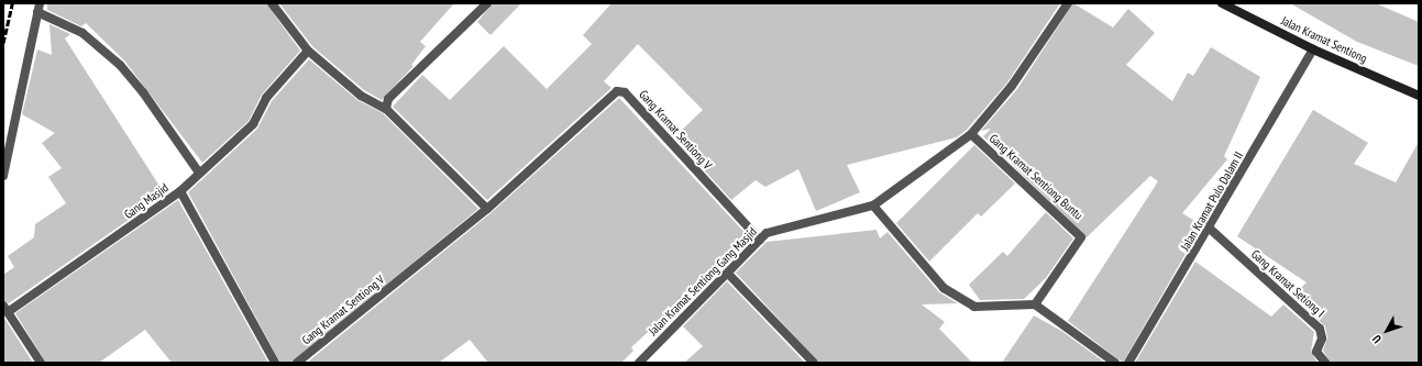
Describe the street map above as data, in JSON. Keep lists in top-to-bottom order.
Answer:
{
  "streets": {
    "street": [
      "Jalan Kramat Sentiong",
      "Gang Kramat Sentiong V",
      "Gang Kramat Sentiong Buntu",
      "Gang Masjid",
      "Jalan Kramat Pulo Dalam II",
      "Jalan Kramat Sentiong Gang Masjid",
      "Gang Kramat Setiong I"
    ]
  },
  "crossings": [
    ["Jalan Kramat Sentiong", "Jalan Kramat Pulo Dalam II"],
    ["Gang Kramat Sentiong V", "Jalan Kramat Sentiong Gang Masjid"],
    ["Gang Kramat Sentiong Buntu", "Jalan Kramat Sentiong Gang Masjid"],
    ["Jalan Kramat Pulo Dalam II", "Gang Kramat Setiong I"]
  ],
  "north": "bottom left"
}
